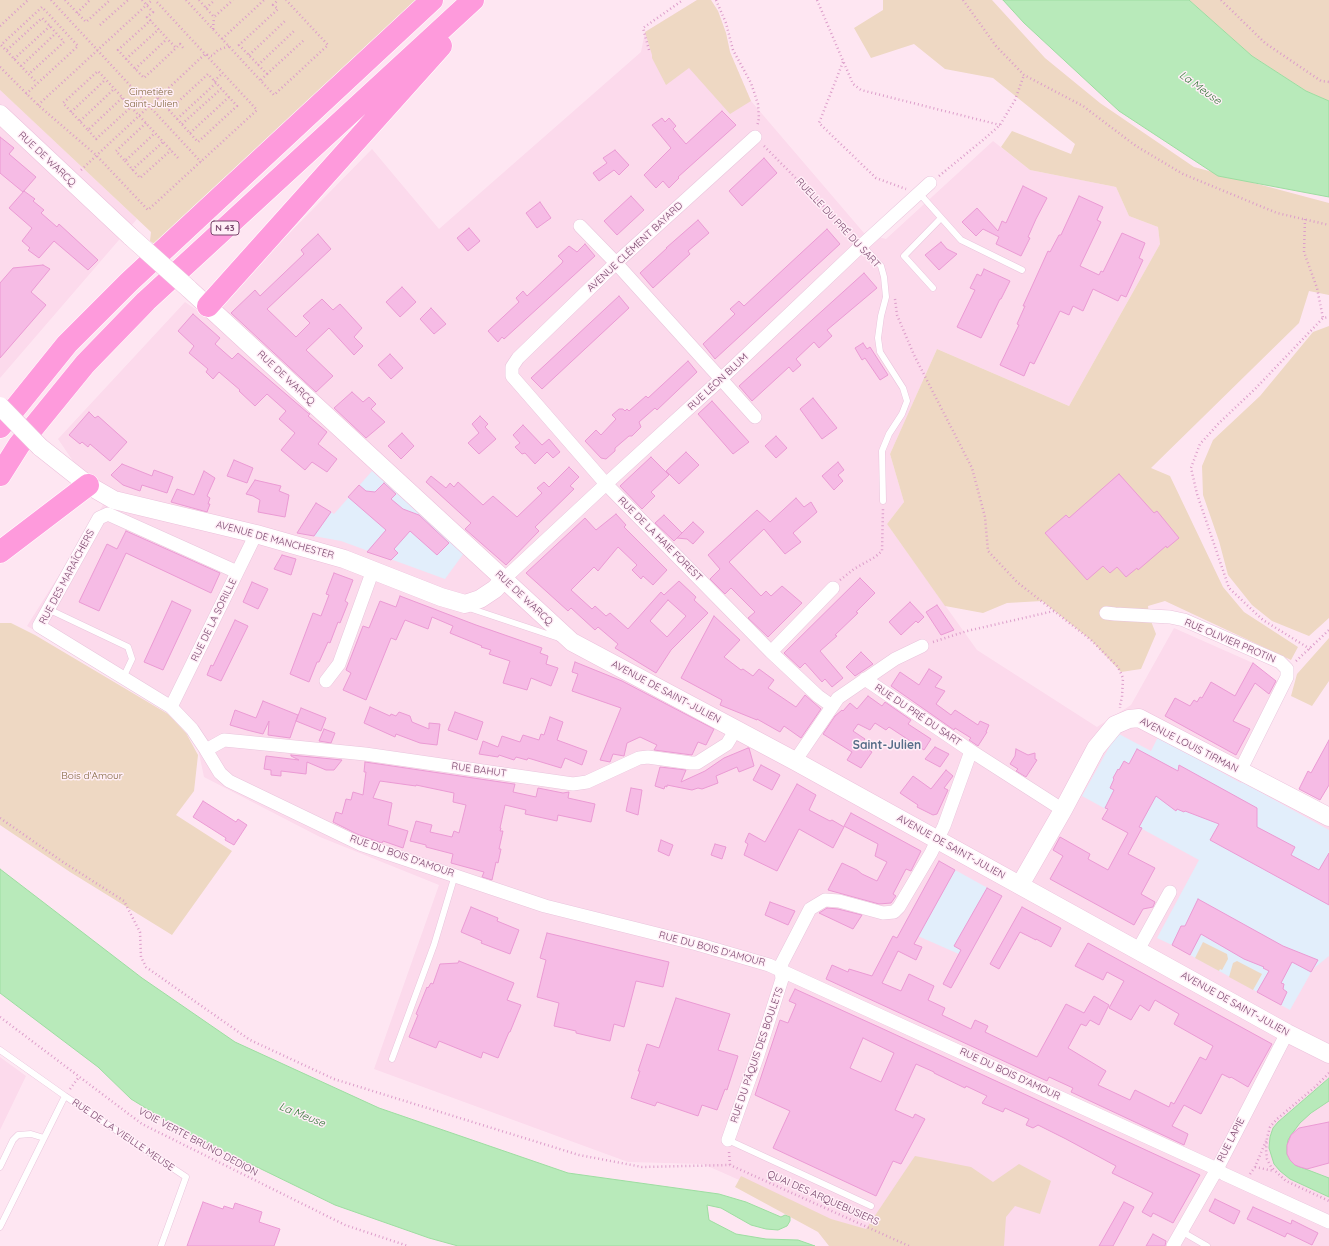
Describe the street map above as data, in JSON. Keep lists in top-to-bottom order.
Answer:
{
  "streets": {
    "highway": ["N 43"],
    "main road": [
      "RUE DE WARCQ",
      "AVENUE DE MANCHESTER",
      "AVENUE DE SAINT-JULIEN",
      "AVENUE LOUIS TIRMAN"
    ],
    "street": [
      "AVENUE CLÉMENT BAYARD",
      "RUE LÉON BLUM",
      "RUE DE LA HAIE FOREST",
      "RUE DES MARAÎCHERS",
      "RUE DE LA SORILLE",
      "RUE OLIVIER PROTIN",
      "RUE DU PRÉ DU SART",
      "RUE BAHUT",
      "RUE DU BOIS D'AMOUR",
      "RUE DU PÂQUIS DES BOULETS",
      "RUE LAPIE"
    ],
    "lane": ["RUELLE DU PRÉ DU SART", "RUE DE LA VIEILLE MEUSE"],
    "path": ["VOIE VERTE BRUNO DEDION", "QUAI DES ARQUEBUSIERS"]
  },
  "crossings": [
    ["RUE DE WARCQ", "RUE LÉON BLUM"],
    ["RUE DE WARCQ", "AVENUE DE MANCHESTER"],
    ["RUE DE WARCQ", "AVENUE DE SAINT-JULIEN"],
    ["RUELLE DU PRÉ DU SART", "AVENUE CLÉMENT BAYARD"],
    ["RUELLE DU PRÉ DU SART", "RUE LÉON BLUM"],
    ["AVENUE CLÉMENT BAYARD", "RUE DE LA HAIE FOREST"],
    ["RUE LÉON BLUM", "RUE DE LA HAIE FOREST"],
    ["RUE DE LA HAIE FOREST", "RUE DU PRÉ DU SART"],
    ["AVENUE DE MANCHESTER", "RUE DE LA SORILLE"],
    ["AVENUE DE MANCHESTER", "AVENUE DE SAINT-JULIEN"],
    ["RUE DES MARAÎCHERS", "RUE DE LA SORILLE"],
    ["RUE DES MARAÎCHERS", "RUE BAHUT"],
    ["RUE DES MARAÎCHERS", "RUE DU BOIS D'AMOUR"],
    ["RUE OLIVIER PROTIN", "AVENUE LOUIS TIRMAN"],
    ["AVENUE DE SAINT-JULIEN", "RUE DU PRÉ DU SART"],
    ["AVENUE DE SAINT-JULIEN", "AVENUE LOUIS TIRMAN"],
    ["AVENUE DE SAINT-JULIEN", "RUE BAHUT"],
    ["AVENUE DE SAINT-JULIEN", "RUE DU PÂQUIS DES BOULETS"],
    ["AVENUE DE SAINT-JULIEN", "RUE LAPIE"],
    ["RUE DU PRÉ DU SART", "AVENUE LOUIS TIRMAN"],
    ["RUE BAHUT", "RUE DU BOIS D'AMOUR"],
    ["RUE DU BOIS D'AMOUR", "RUE DU PÂQUIS DES BOULETS"],
    ["RUE DU BOIS D'AMOUR", "RUE LAPIE"]
  ],
  "districts": ["Saint-Julien"],
  "water": ["La Meuse"],
  "parks": ["Cimetière Saint-Julien", "Bois d'Amour"]
}
